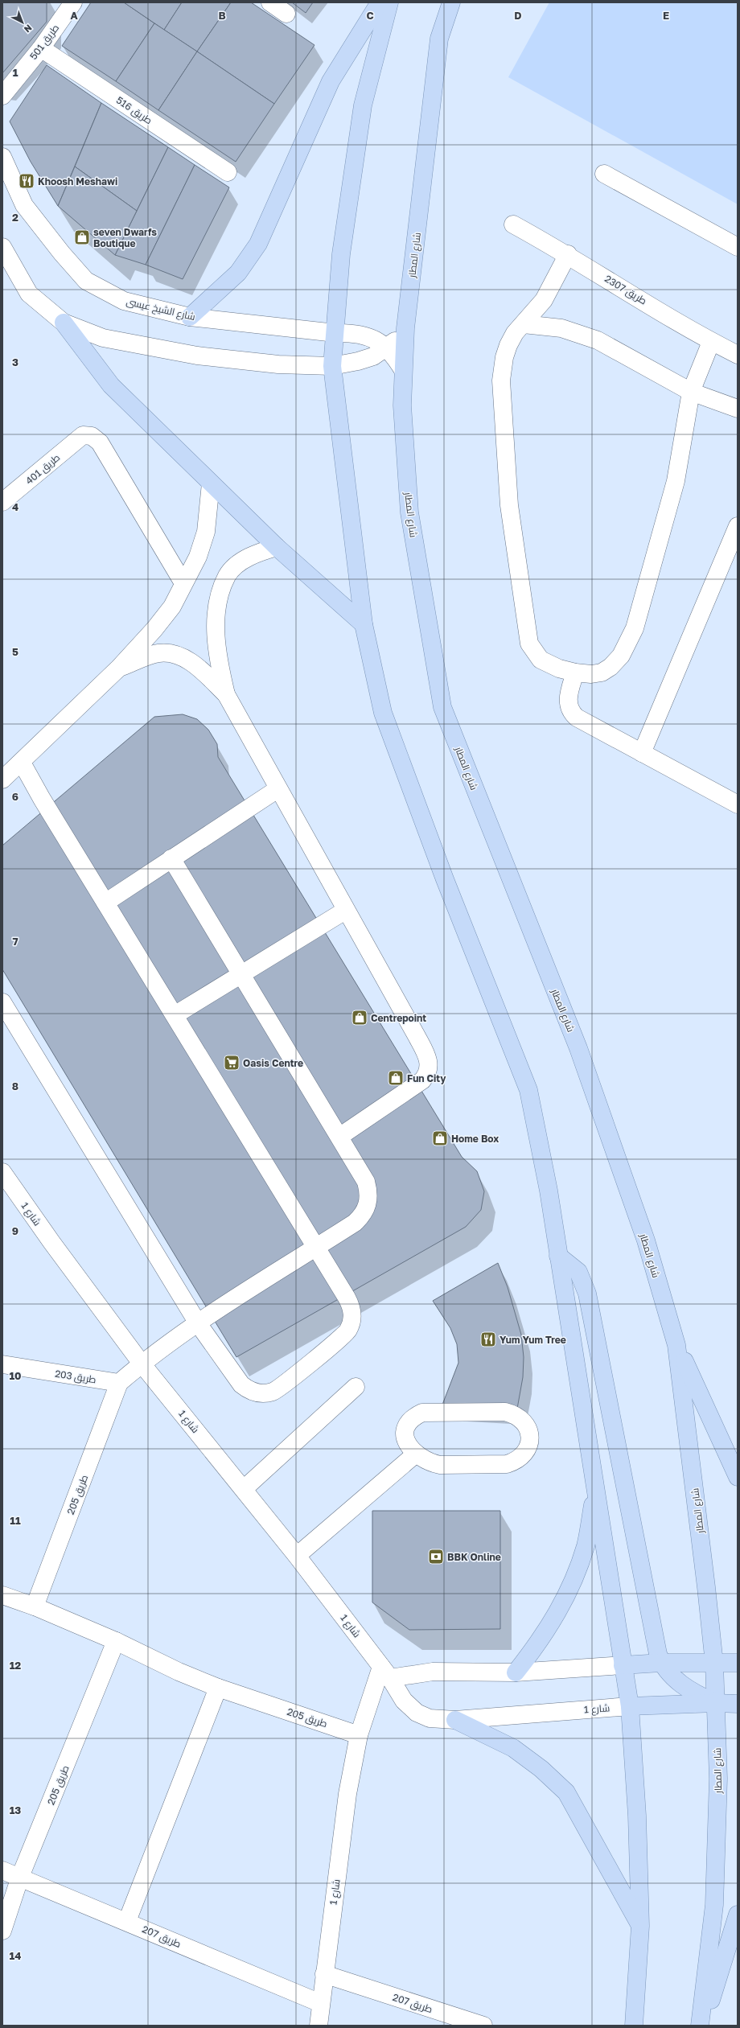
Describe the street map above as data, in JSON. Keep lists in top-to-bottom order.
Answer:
{
  "streets": {
    "main road": ["شارع المطار"],
    "street": [
      "طريق 501",
      "طريق 516",
      "طريق 2307",
      "شارع الشيخ عيسى",
      "طريق 401",
      "شارع 1",
      "طريق 203",
      "طريق 205",
      "طريق 207"
    ]
  },
  "crossings": [
    ["طريق 501", "طريق 516"],
    ["شارع المطار", "شارع الشيخ عيسى"],
    ["شارع 1", "طريق 205"],
    ["شارع 1", "طريق 207"],
    ["طريق 203", "طريق 205"],
    ["طريق 205", "طريق 207"]
  ],
  "places": {
    "restaurant": ["Khoosh Meshawi", "Yum Yum Tree"],
    "shop": [
      "seven Dwarfs Boutique",
      "Centrepoint",
      "Fun City",
      "Home Box"
    ],
    "supermarket": ["Oasis Centre"],
    "bank": ["BBK Online"]
  },
  "north": "bottom right",
  "grid": {
    "columns": [
      "A",
      "B",
      "C",
      "D",
      "E"
    ],
    "rows": [
      "1",
      "2",
      "3",
      "4",
      "5",
      "6",
      "7",
      "8",
      "9",
      "10",
      "11",
      "12",
      "13",
      "14"
    ]
  }
}
